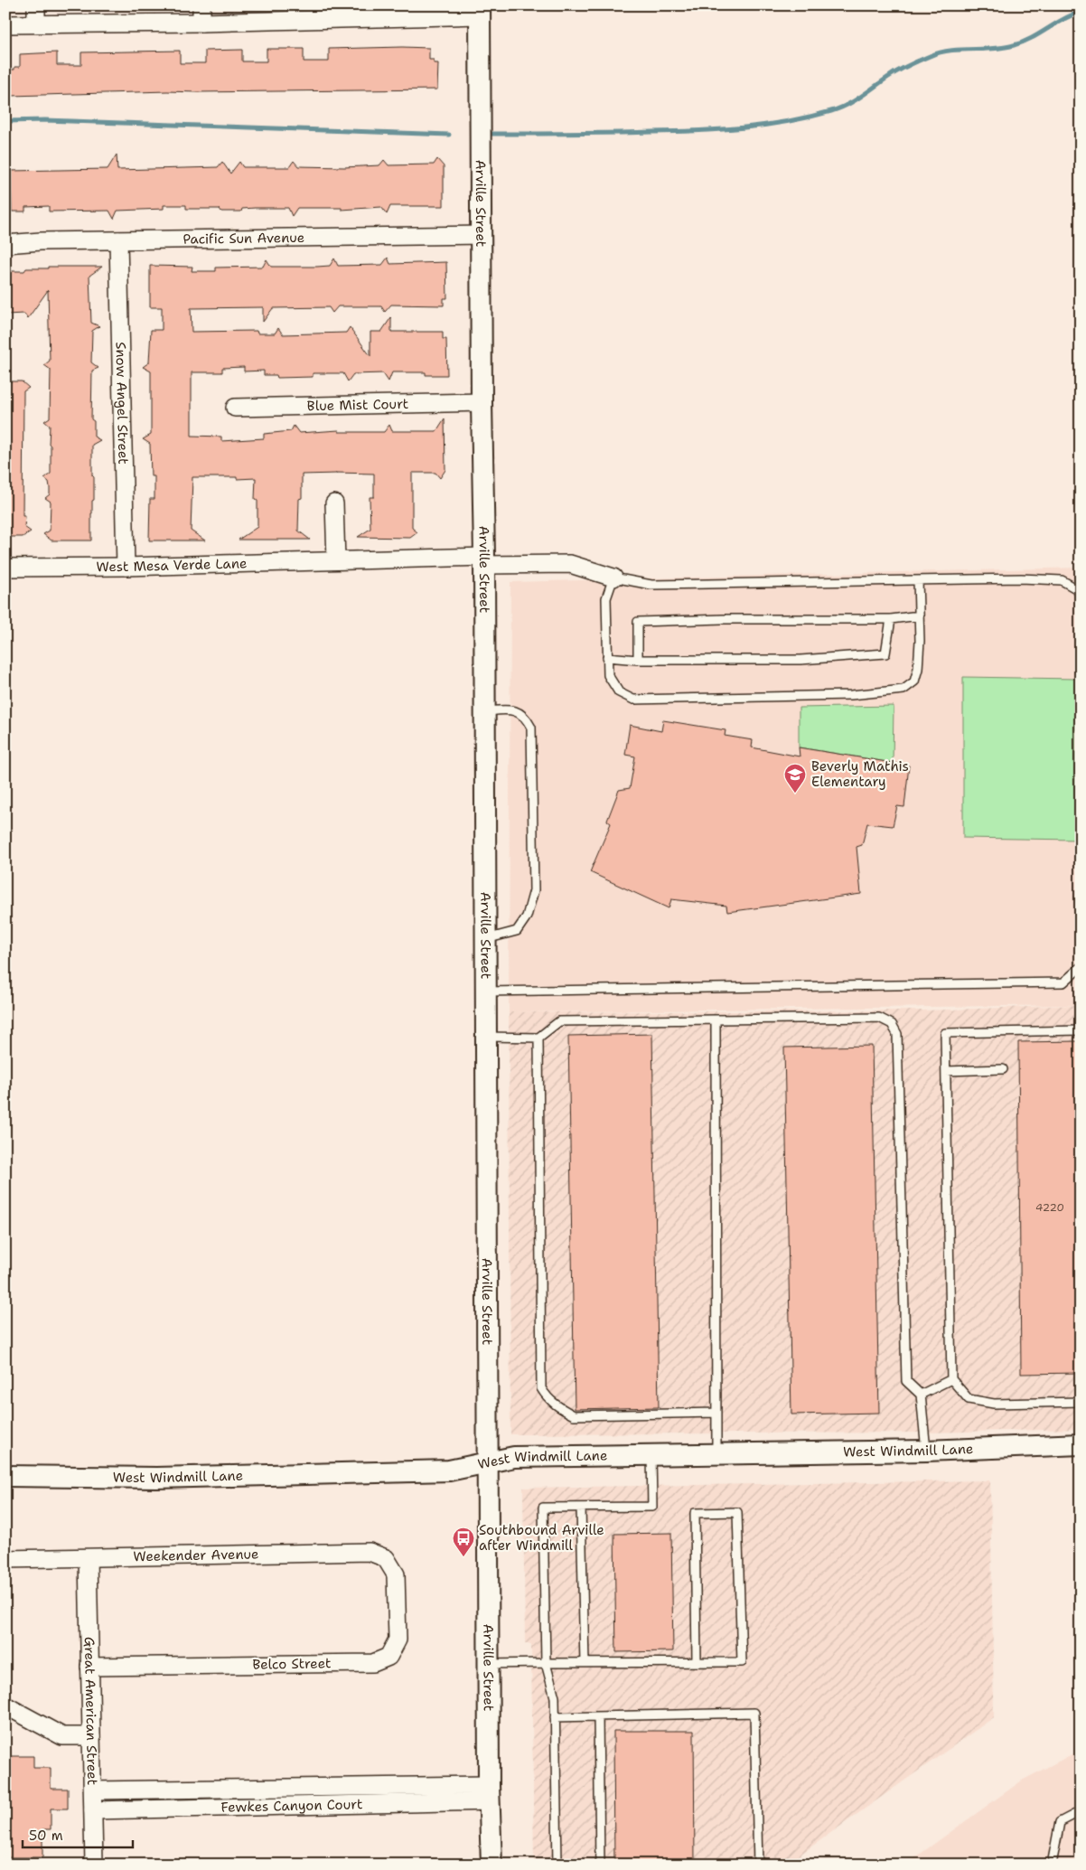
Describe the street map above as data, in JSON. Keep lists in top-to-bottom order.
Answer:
{
  "streets": {
    "street": [
      "Arville Street",
      "Pacific Sun Avenue",
      "Snow Angel Street",
      "Blue Mist Court",
      "West Mesa Verde Lane",
      "West Windmill Lane",
      "Weekender Avenue",
      "Belco Street",
      "Great American Street",
      "Fewkes Canyon Court"
    ]
  },
  "crossings": [
    ["Arville Street", "Pacific Sun Avenue"],
    ["Arville Street", "Blue Mist Court"],
    ["Arville Street", "West Mesa Verde Lane"],
    ["Arville Street", "West Windmill Lane"],
    ["Arville Street", "Fewkes Canyon Court"],
    ["Pacific Sun Avenue", "Snow Angel Street"],
    ["Snow Angel Street", "West Mesa Verde Lane"],
    ["Weekender Avenue", "Belco Street"],
    ["Weekender Avenue", "Great American Street"],
    ["Belco Street", "Great American Street"],
    ["Great American Street", "Fewkes Canyon Court"]
  ],
  "places": {
    "school or university": ["Beverly Mathis Elementary"],
    "bus stop": ["Southbound Arville after Windmill"]
  },
  "house_numbers": ["4220"],
  "scale_bar": "50 m"
}
